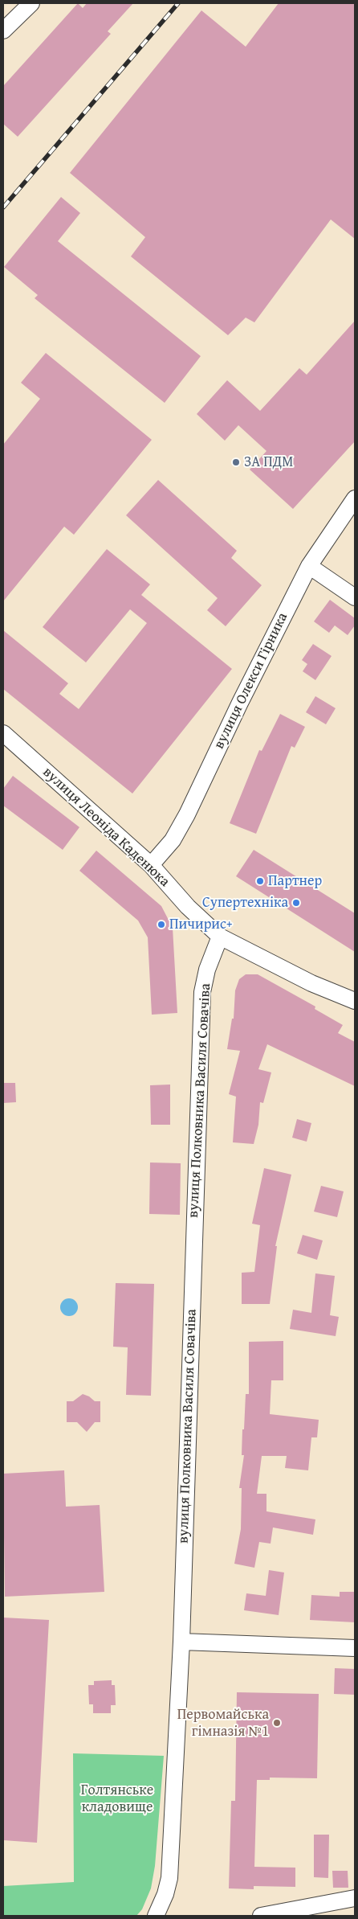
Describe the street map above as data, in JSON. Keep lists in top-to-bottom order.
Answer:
{
  "streets": {
    "street": ["вулиця Олекси Гірника", "вулиця Леоніда Каденюка", "вулиця Полковника Василя Совачіва"]
  },
  "crossings": [
    ["вулиця Олекси Гірника", "вулиця Леоніда Каденюка"],
    ["вулиця Леоніда Каденюка", "вулиця Полковника Василя Совачіва"]
  ],
  "parks": ["Голтянське кладовище"],
  "places": [
    "ЗА ПДМ",
    "Партнер",
    "Супертехніка",
    "Пичирис+",
    "Первомайська гімназія №1"
  ]
}
